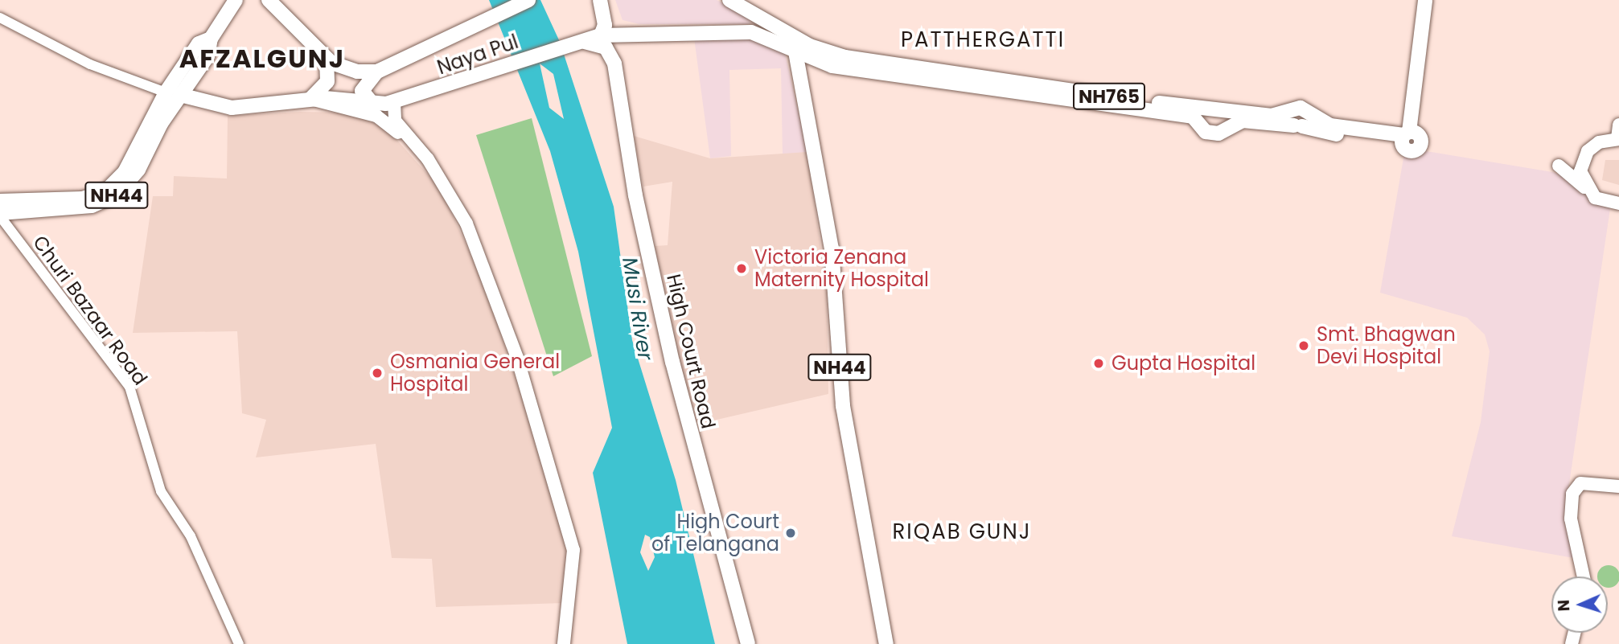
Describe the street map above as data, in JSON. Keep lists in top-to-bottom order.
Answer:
{
  "streets": {
    "highway": [
      "Naya Pul",
      "NH765",
      "NH44",
      "High Court Road"
    ],
    "street": ["Churi Bazaar Road"]
  },
  "crossings": [
    ["Naya Pul", "NH44"],
    ["Naya Pul", "High Court Road"],
    ["NH765", "NH44"],
    ["NH44", "Churi Bazaar Road"]
  ],
  "districts": ["PATTHERGATTI", "AFZALGUNJ", "RIQAB GUNJ"],
  "water": ["Musi River"],
  "places": [
    "Victoria Zenana Maternity Hospital",
    "Smt. Bhagwan Devi Hospital",
    "Gupta Hospital",
    "Osmania General Hospital",
    "High Court of Telangana"
  ],
  "north": "left"
}
